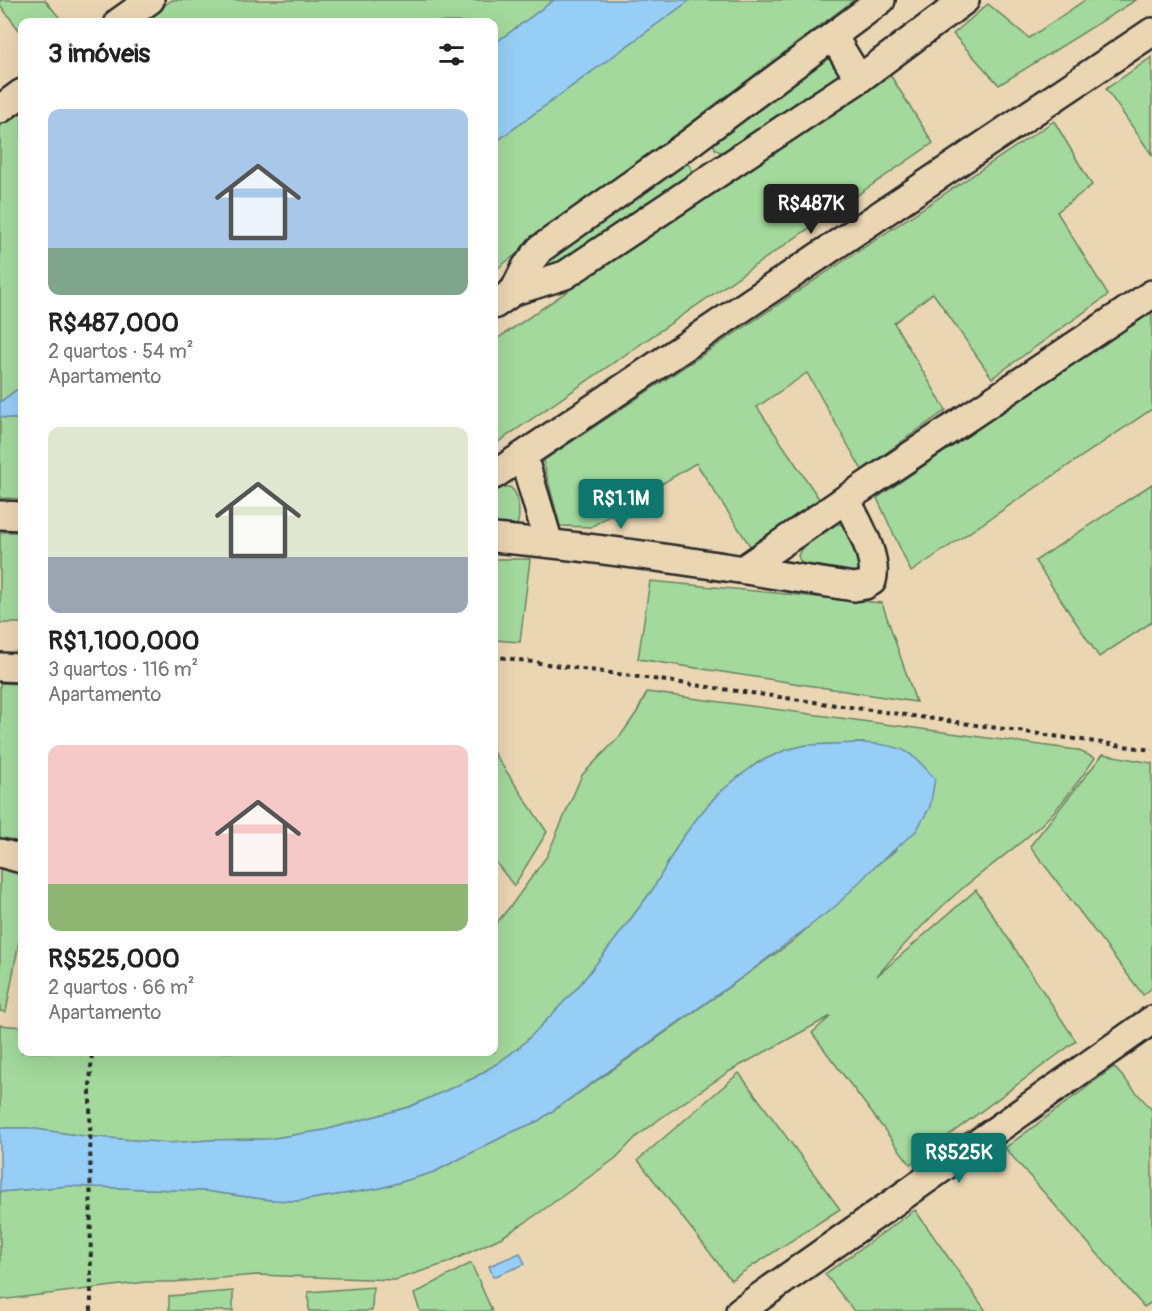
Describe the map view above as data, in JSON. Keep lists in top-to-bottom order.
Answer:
{
  "page": {
    "heading": "3 imóveis",
    "list": [
      {
        "name": "R$487,000",
        "note": "2 quartos · 54 m² · Apartamento"
      },
      {
        "name": "R$1,100,000",
        "note": "3 quartos · 116 m² · Apartamento"
      },
      {
        "name": "R$525,000",
        "note": "2 quartos · 66 m² · Apartamento"
      }
    ],
    "price": ["R$487K", "R$1.1M", "R$525K"]
  }
}
